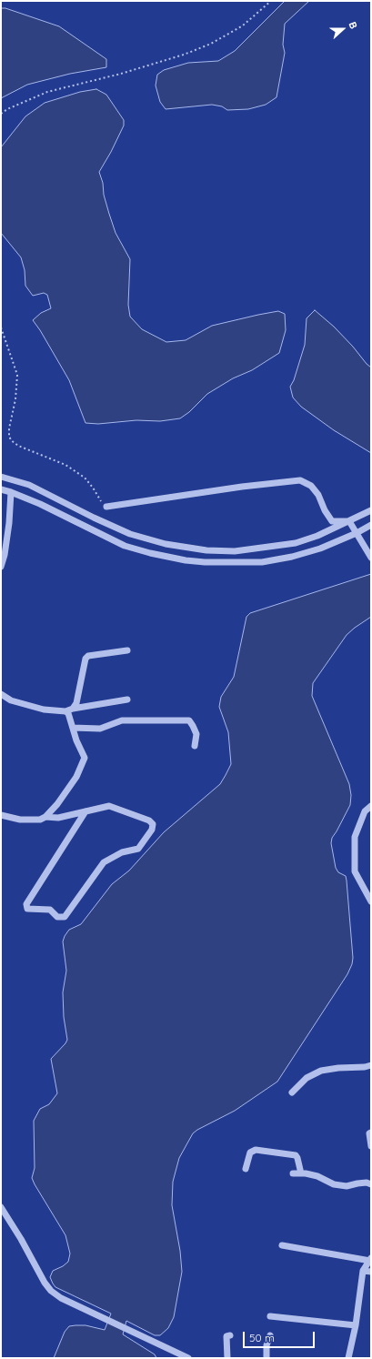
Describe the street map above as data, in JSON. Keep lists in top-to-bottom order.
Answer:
{
  "scale_bar": "50 m",
  "north": "right"
}
